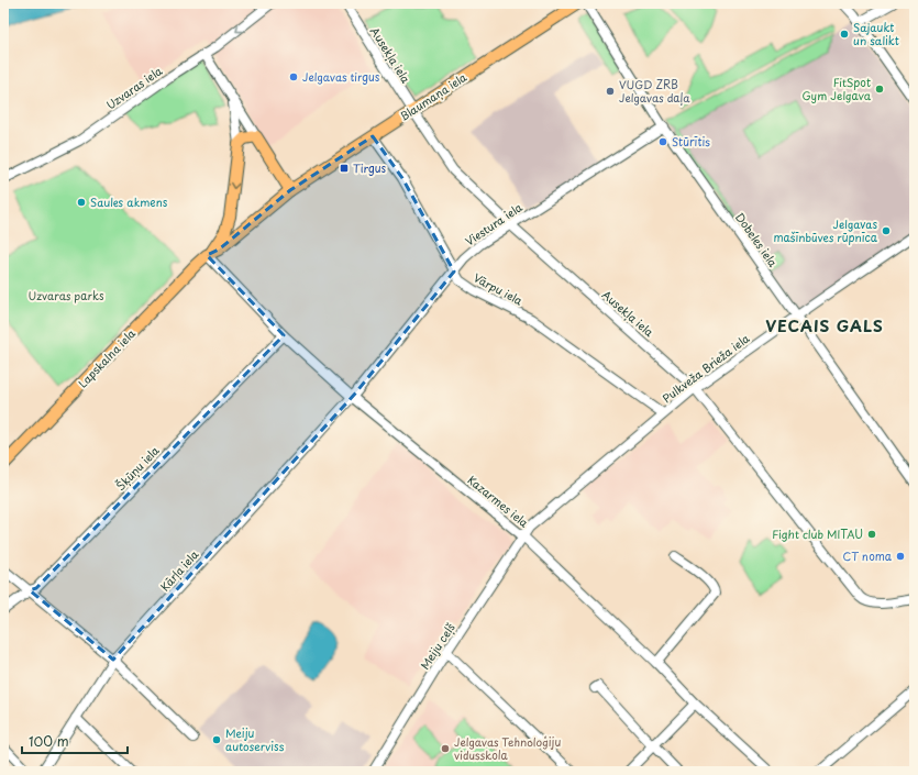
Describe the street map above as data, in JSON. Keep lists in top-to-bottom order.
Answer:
{
  "streets": {
    "main road": ["Blaumaņa iela", "Lapskalna iela"],
    "street": [
      "Ausekļa iela",
      "Uzvaras iela",
      "Viestura iela",
      "Dobeles iela",
      "Vārpu iela",
      "Pulkveža Brieža iela",
      "Šķūņu iela",
      "Kazarmes iela",
      "Kārļa iela",
      "Meiju ceļš"
    ]
  },
  "crossings": [
    ["Ausekļa iela", "Blaumaņa iela"],
    ["Ausekļa iela", "Viestura iela"],
    ["Ausekļa iela", "Pulkveža Brieža iela"],
    ["Uzvaras iela", "Lapskalna iela"],
    ["Blaumaņa iela", "Vārpu iela"],
    ["Blaumaņa iela", "Lapskalna iela"],
    ["Viestura iela", "Dobeles iela"],
    ["Viestura iela", "Vārpu iela"],
    ["Viestura iela", "Kazarmes iela"],
    ["Viestura iela", "Kārļa iela"],
    ["Dobeles iela", "Pulkveža Brieža iela"],
    ["Vārpu iela", "Pulkveža Brieža iela"],
    ["Lapskalna iela", "Kazarmes iela"],
    ["Pulkveža Brieža iela", "Kazarmes iela"],
    ["Pulkveža Brieža iela", "Meiju ceļš"],
    ["Šķūņu iela", "Kazarmes iela"],
    ["Kazarmes iela", "Kārļa iela"],
    ["Kazarmes iela", "Meiju ceļš"]
  ],
  "districts": ["VECAIS GALS"],
  "parks": ["Uzvaras parks"],
  "places": {
    "other": [
      "Sajaukt un salikt",
      "Jelgavas tirgus",
      "FitSpot Gym Jelgava",
      "VUGD ZRB Jelgavas daļa",
      "Stūrītis",
      "Saules akmens",
      "Jelgavas mašīnbūves rūpnīca",
      "Fight club MITAU",
      "CT noma",
      "Meiju autoserviss",
      "Jelgavas Tehnoloģiju vidusskola"
    ],
    "transit": ["Tirgus"]
  },
  "scale_bar": "100 m"
}
